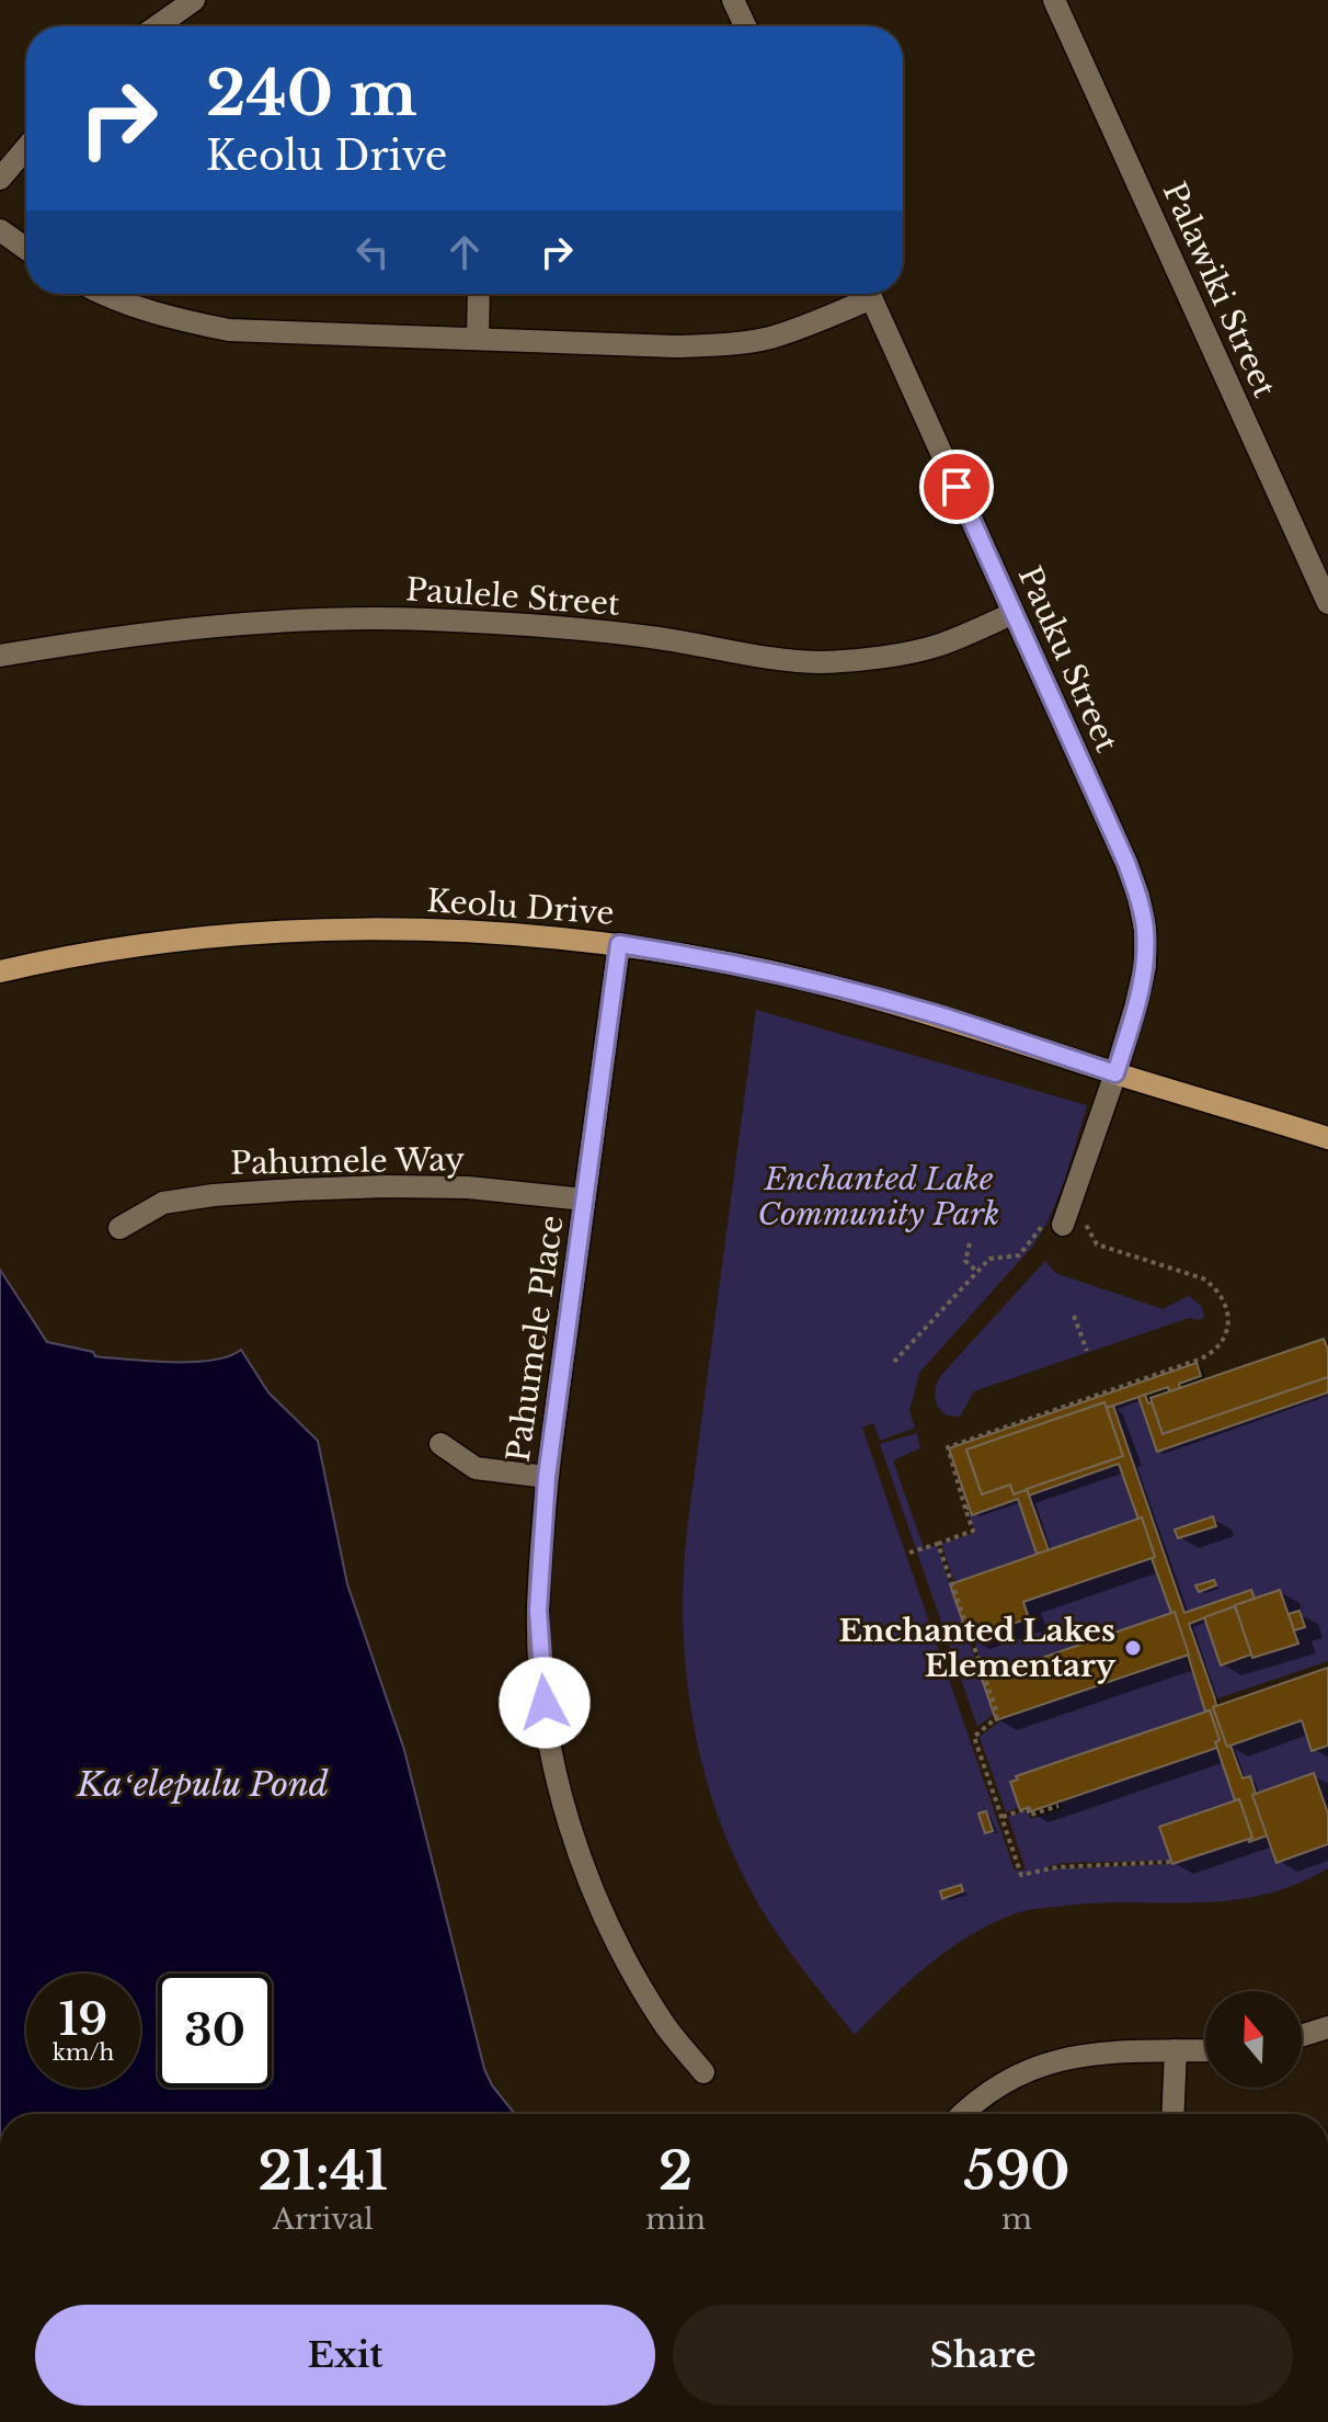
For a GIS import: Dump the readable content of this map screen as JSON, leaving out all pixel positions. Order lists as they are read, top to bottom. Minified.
{"streets":{"main road":["Keolu Drive"],"street":["Palawiki Street","Paulele Street","Pauku Street","Pahumele Way","Pahumele Place"]},"crossings":[["Paulele Street","Pauku Street"],["Pauku Street","Keolu Drive"],["Keolu Drive","Pahumele Place"],["Pahumele Way","Pahumele Place"]],"water":["Kaʻelepulu Pond"],"parks":["Enchanted Lake Community Park"],"places":["Enchanted Lakes Elementary"],"north":"top","page":{"turn":["240 m","Keolu Drive"],"speed":"19 km/h","limit":"30","eta":["21:41","Arrival","2","min","590","m"],"buttons":["Exit","Share"]}}
